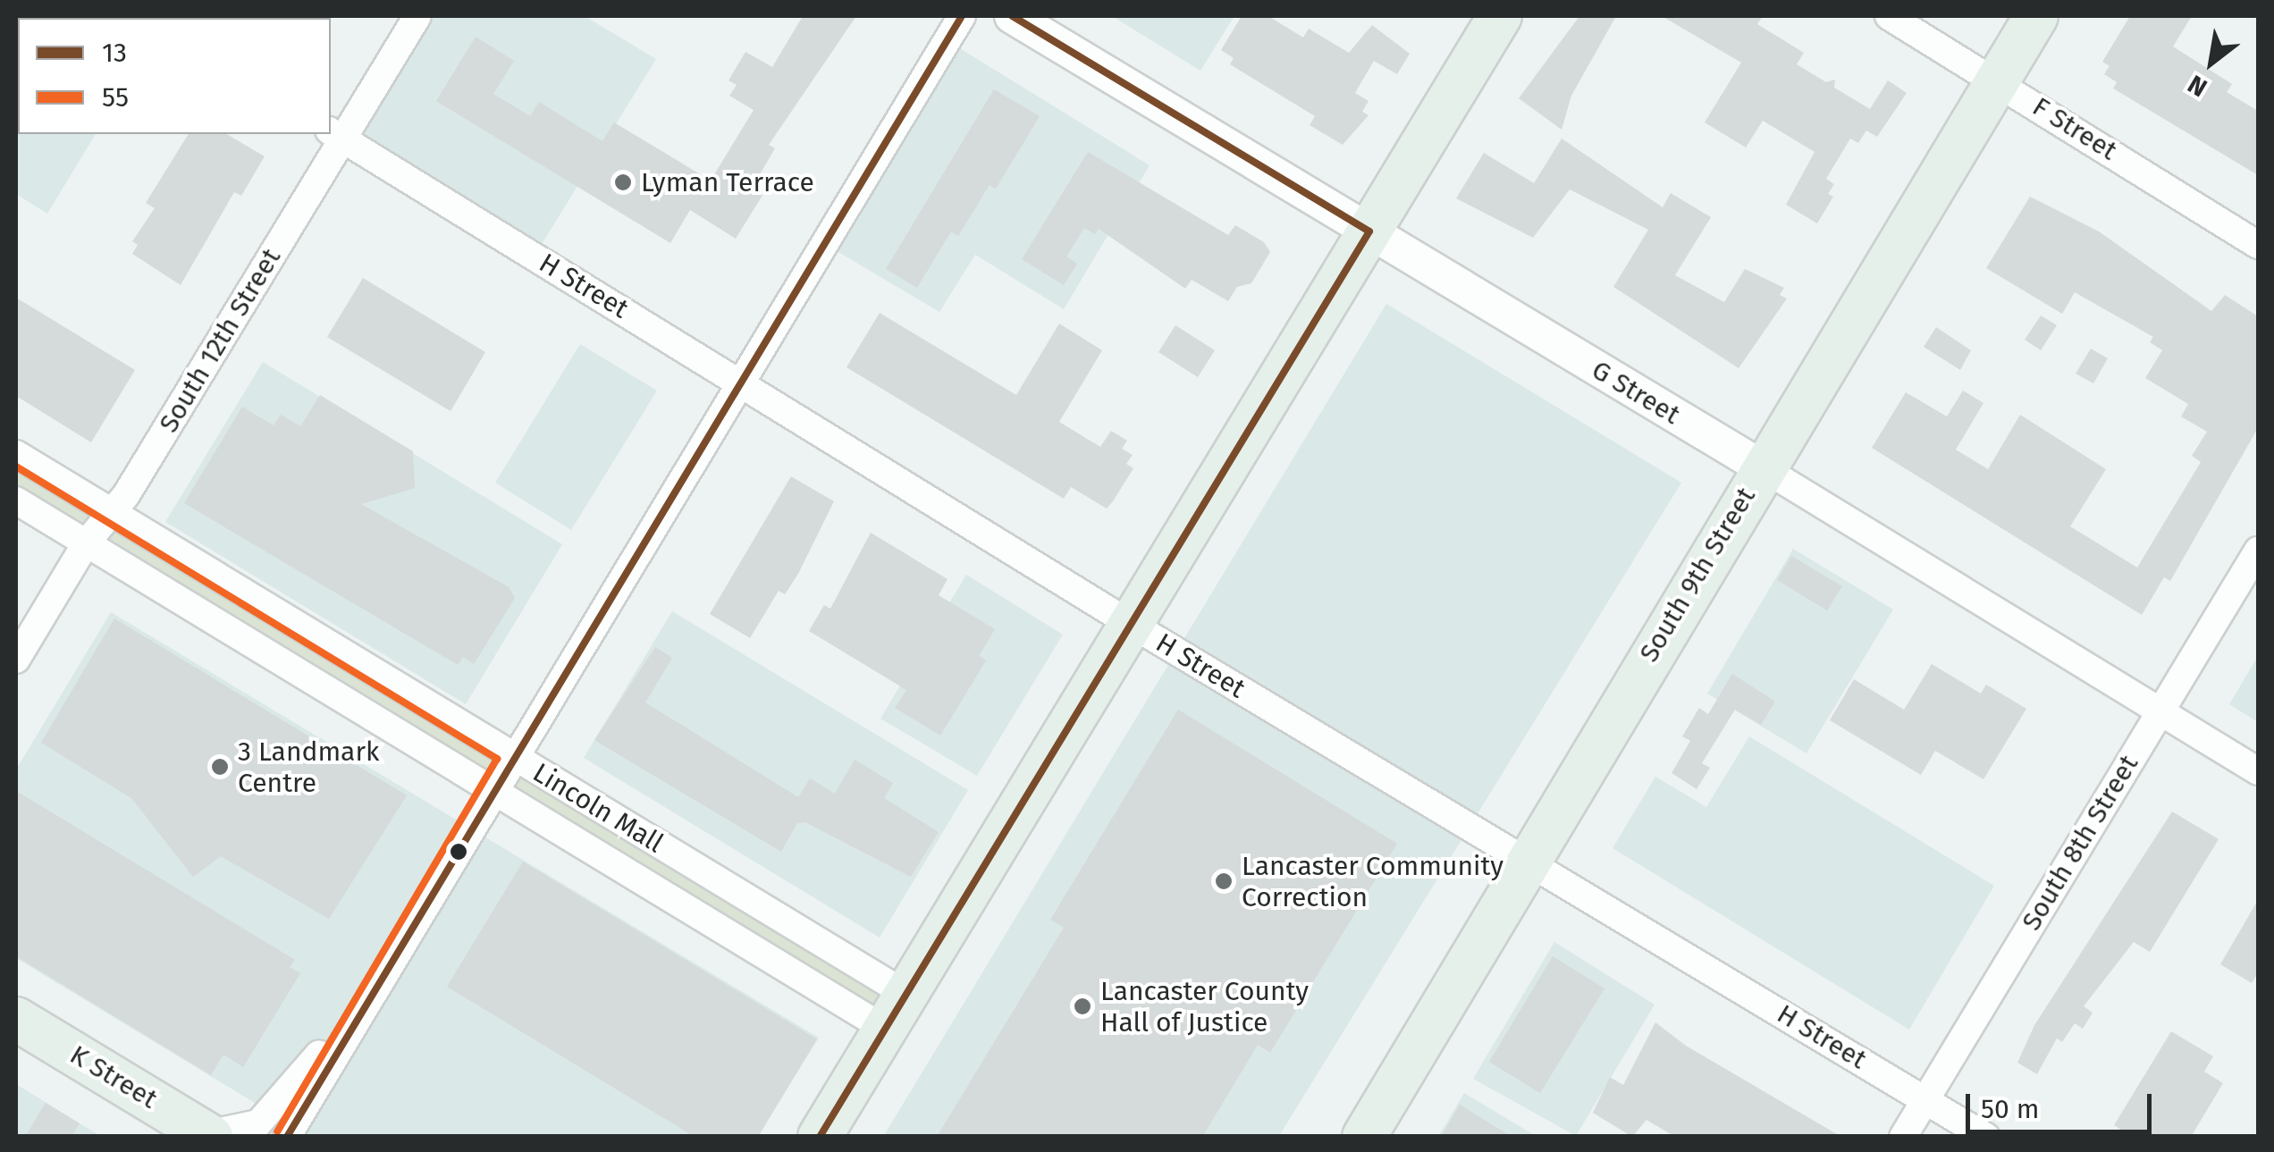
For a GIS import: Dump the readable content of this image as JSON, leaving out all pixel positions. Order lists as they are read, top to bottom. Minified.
{"streets":{"main road":["South 9th Street","K Street"],"street":["F Street","H Street","South 12th Street","G Street","Lincoln Mall","South 8th Street"]},"crossings":[["F Street","South 9th Street"],["H Street","South 12th Street"],["H Street","South 9th Street"],["H Street","South 8th Street"],["South 12th Street","Lincoln Mall"],["G Street","South 9th Street"],["G Street","South 8th Street"]],"places":["Lyman Terrace","3 Landmark Centre","Lancaster Community Correction","Lancaster County Hall of Justice"],"lines":["transit line 13","transit line 55"],"legend":["13","55"],"scale_bar":"50 m","north":"bottom left"}
